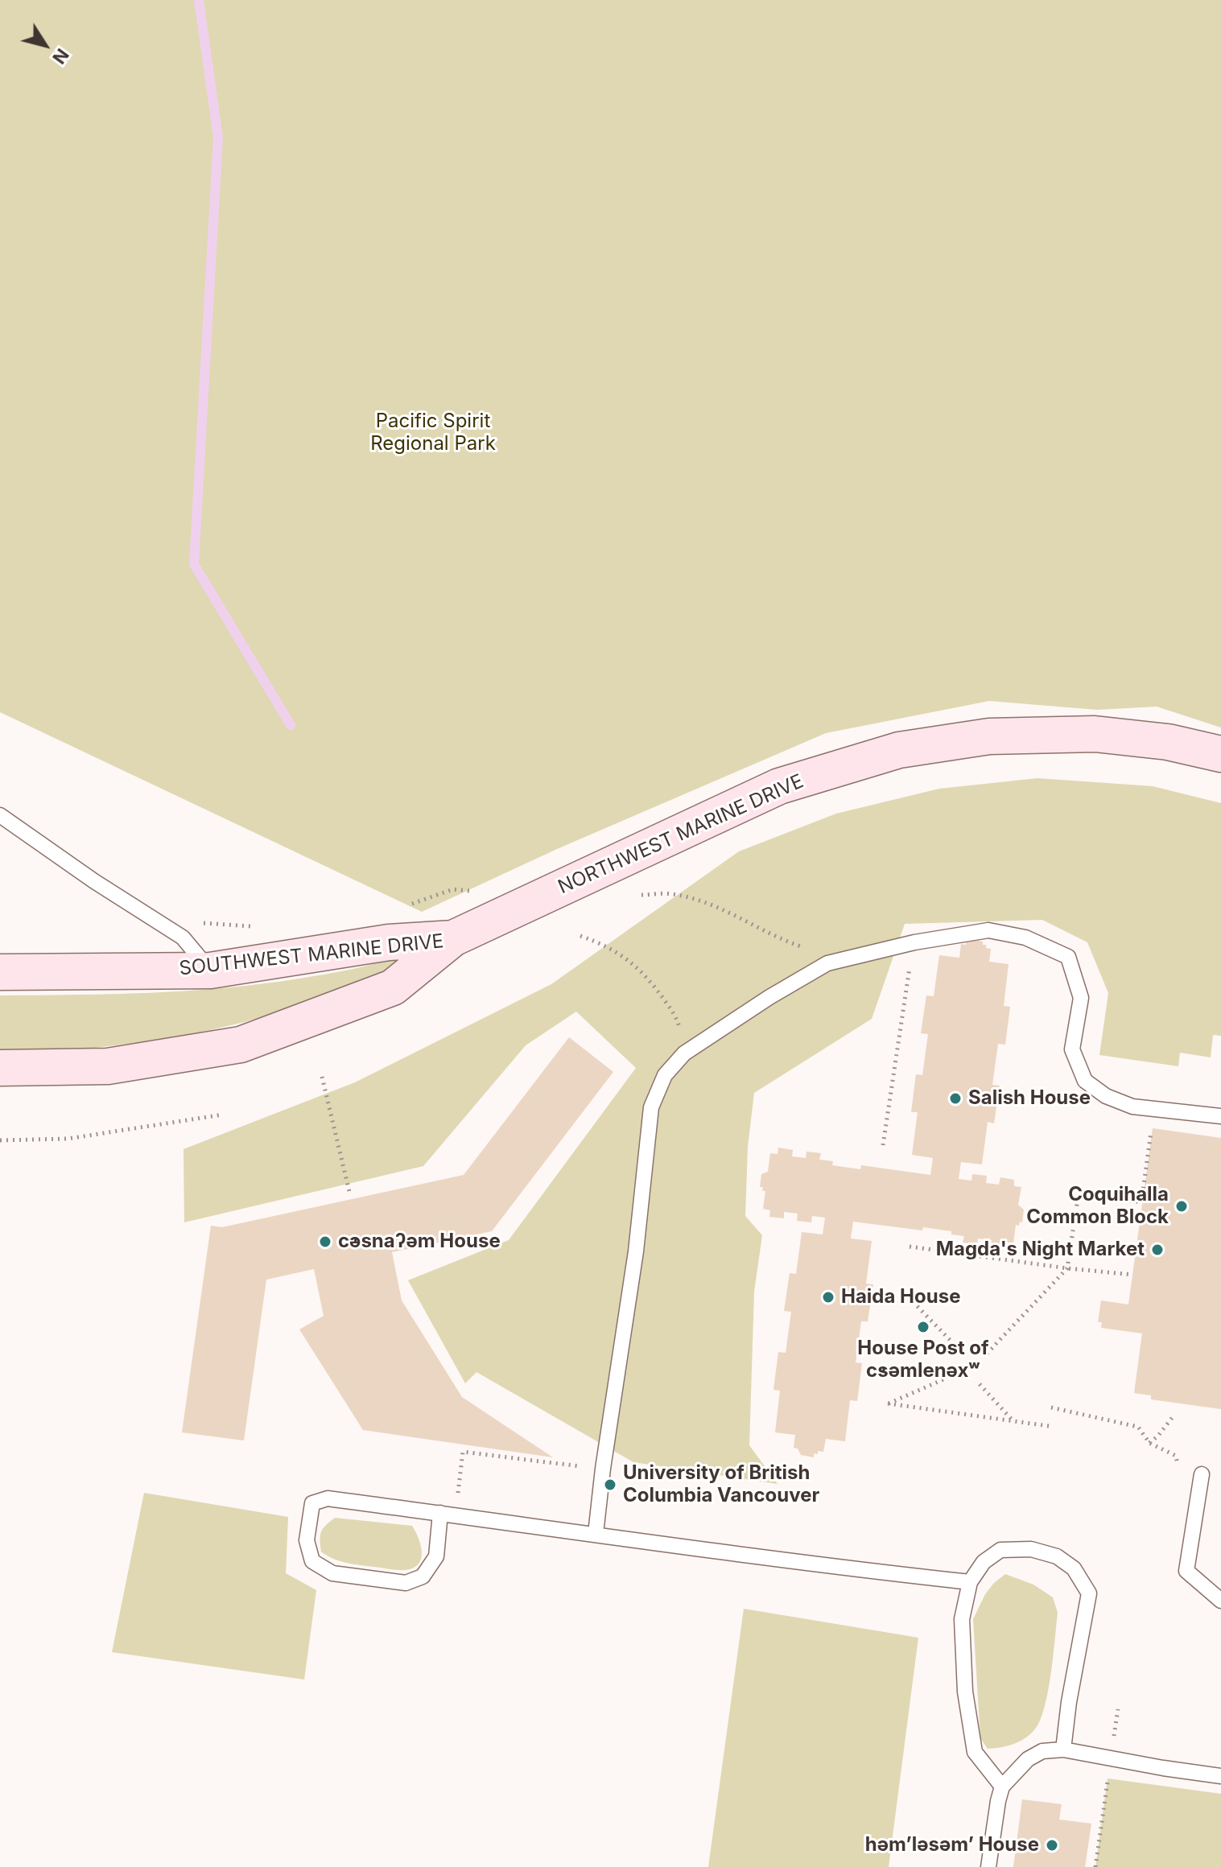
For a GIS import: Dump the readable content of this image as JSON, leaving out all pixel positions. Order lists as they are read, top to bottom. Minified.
{"streets":{"street":["NORTHWEST MARINE DRIVE","SOUTHWEST MARINE DRIVE"]},"crossings":[["NORTHWEST MARINE DRIVE","SOUTHWEST MARINE DRIVE"]],"parks":["Pacific Spirit Regional Park"],"places":["Salish House","Coquihalla Common Block","c̓əsnaʔəm House","Magda's Night Market","Haida House","House Post of c̓səmlenəxʷ","University of British Columbia Vancouver","həm’ləsəm’ House"],"north":"bottom right"}
